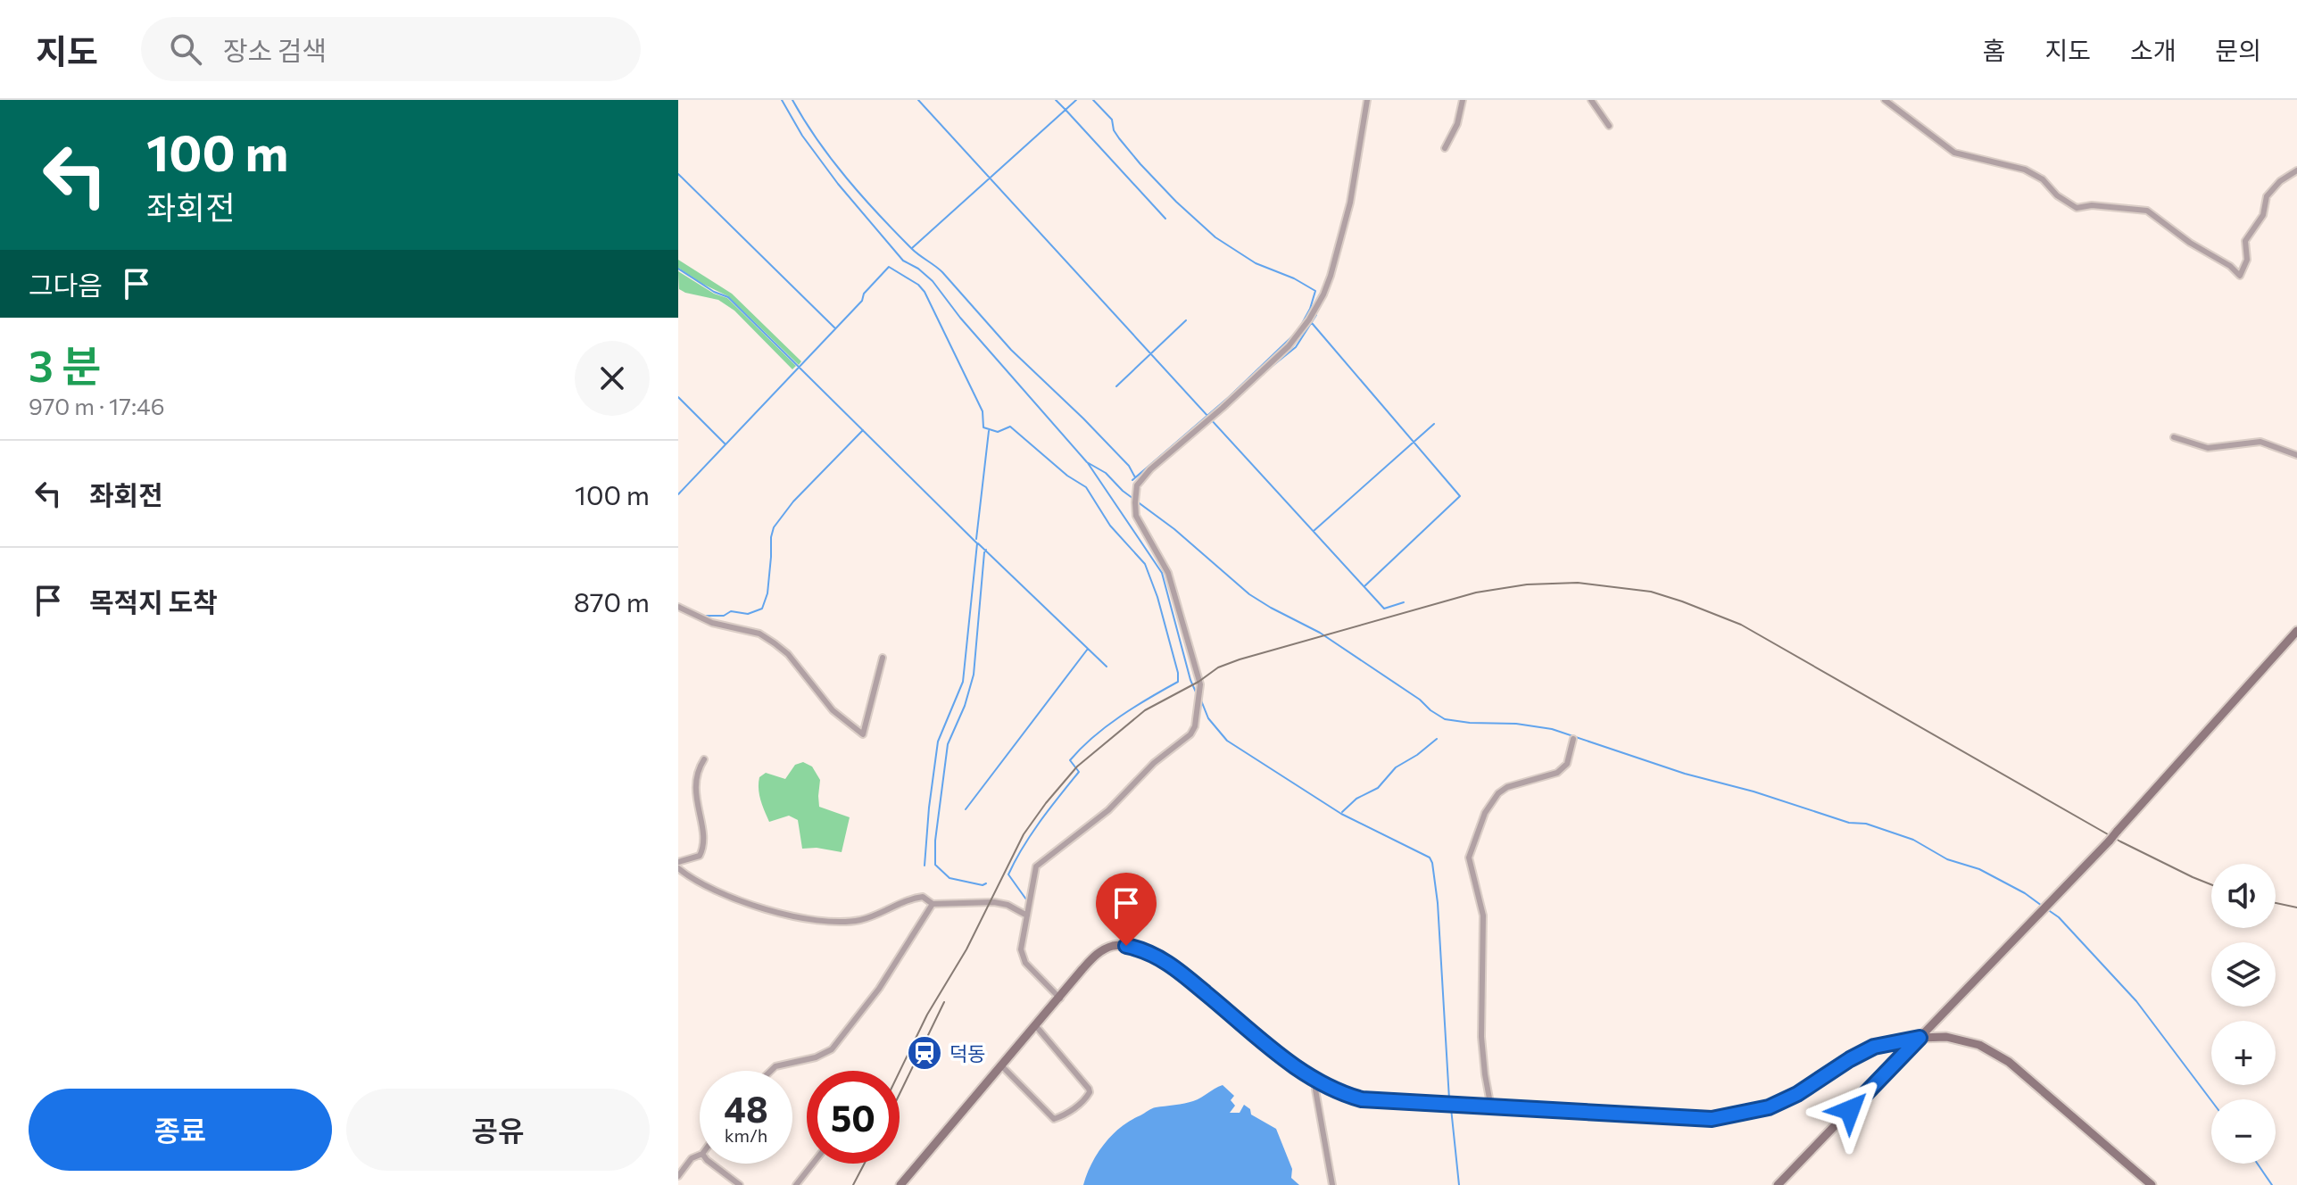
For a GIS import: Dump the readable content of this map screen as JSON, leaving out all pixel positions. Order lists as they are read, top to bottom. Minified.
{"places":{"station":["덕동"]},"page":{"header":"지도","search":"장소 검색","nav":["홈","지도","소개","문의"],"turn":["100 m","좌회전"],"then":"그다음","heading":["3 분","970 m · 17:46"],"list":[{"name":"좌회전","value":"100 m"},{"name":"목적지 도착","value":"870 m"}],"map_buttons":["+","−"],"speed":"48 km/h","limit":"50","buttons":["종료","공유"]}}
